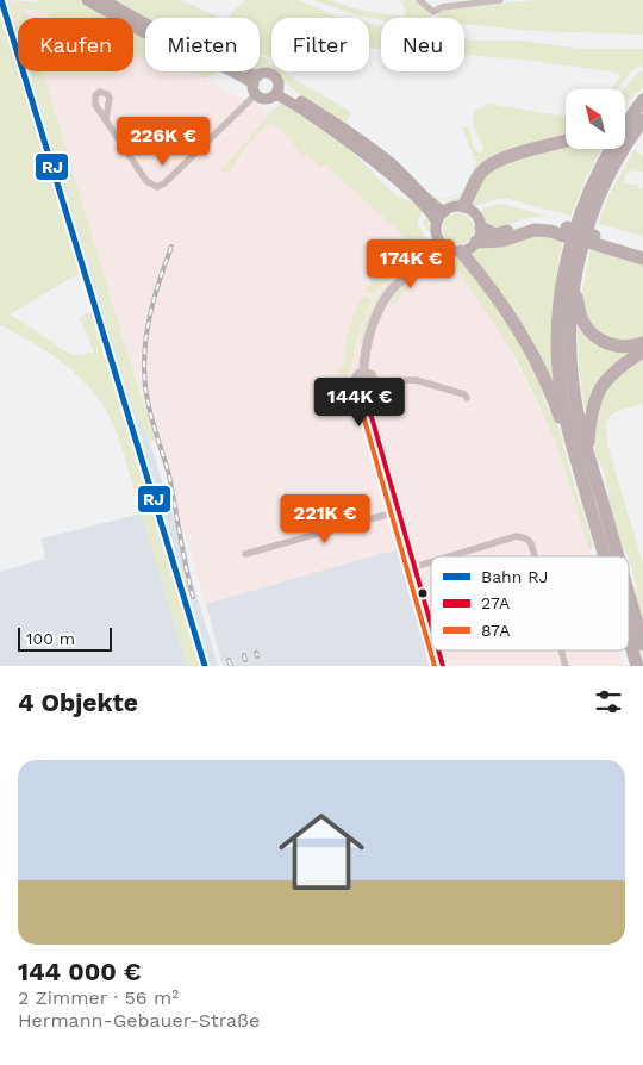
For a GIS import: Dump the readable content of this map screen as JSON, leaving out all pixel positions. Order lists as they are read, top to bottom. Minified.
{"lines":["rail line RJ","transit line 27A","transit line 87A"],"legend":["Bahn RJ","27A","87A"],"scale_bar":"100 m","north":"top left","page":{"chip":["Kaufen","Mieten","Filter","Neu"],"price":["226K €","174K €","144K €","221K €"],"scale":"100 m","heading":"4 Objekte","list":[{"name":"144 000 €","note":"2 Zimmer · 56 m² · Hermann-Gebauer-Straße"}]}}
